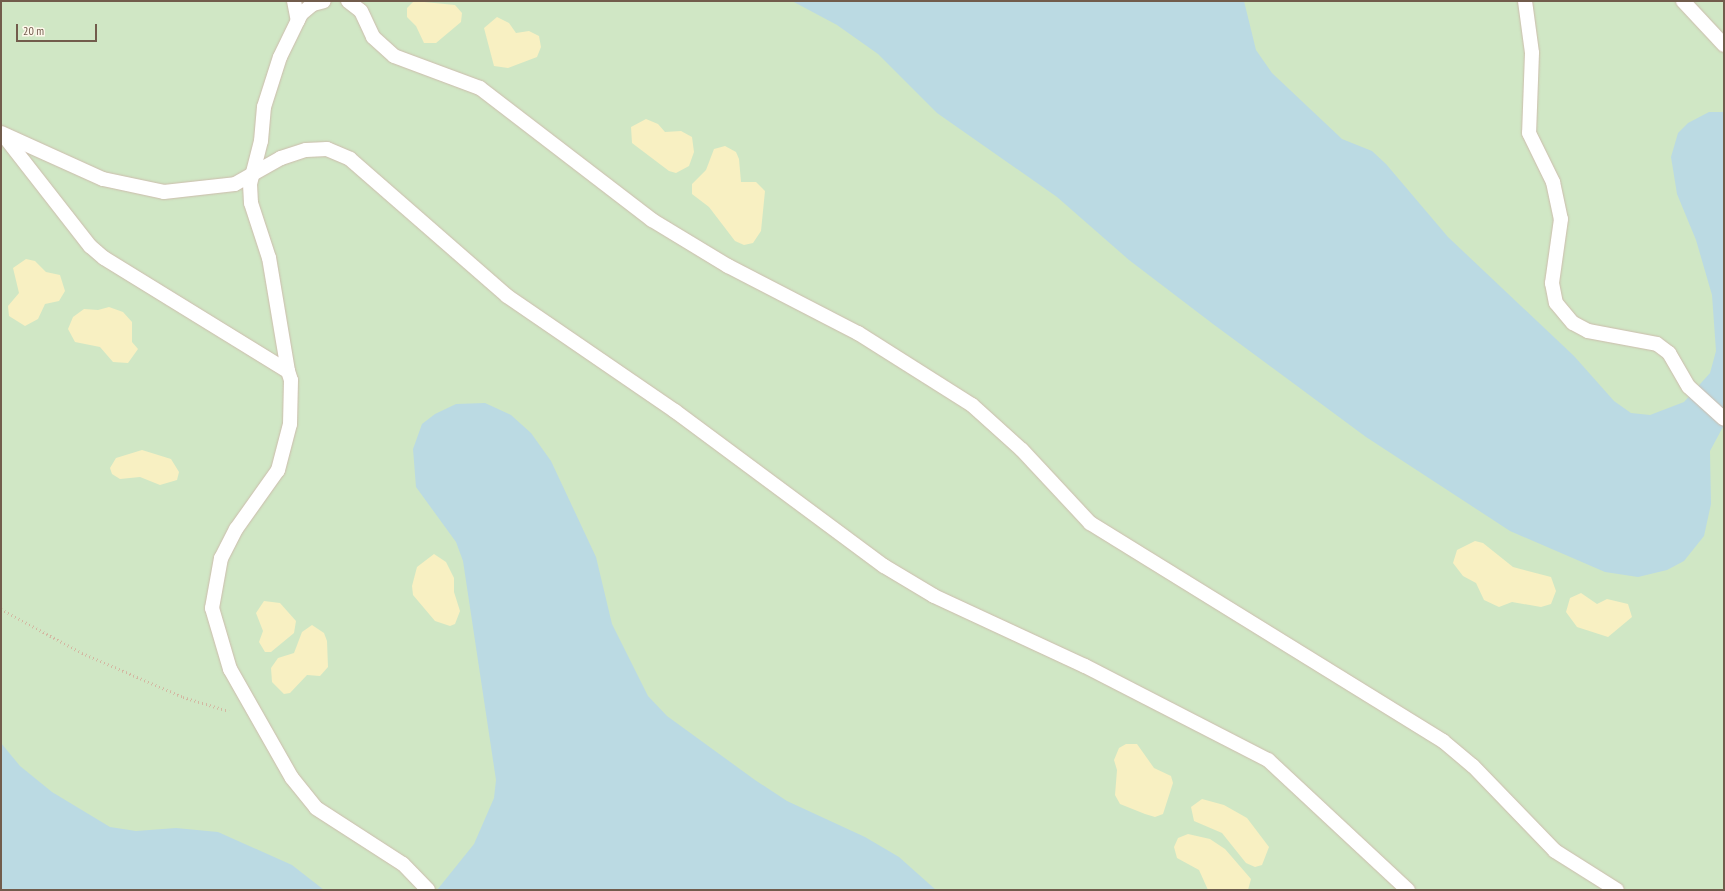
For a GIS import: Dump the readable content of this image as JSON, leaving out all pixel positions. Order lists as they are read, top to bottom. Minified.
{"scale_bar":"20 m"}
